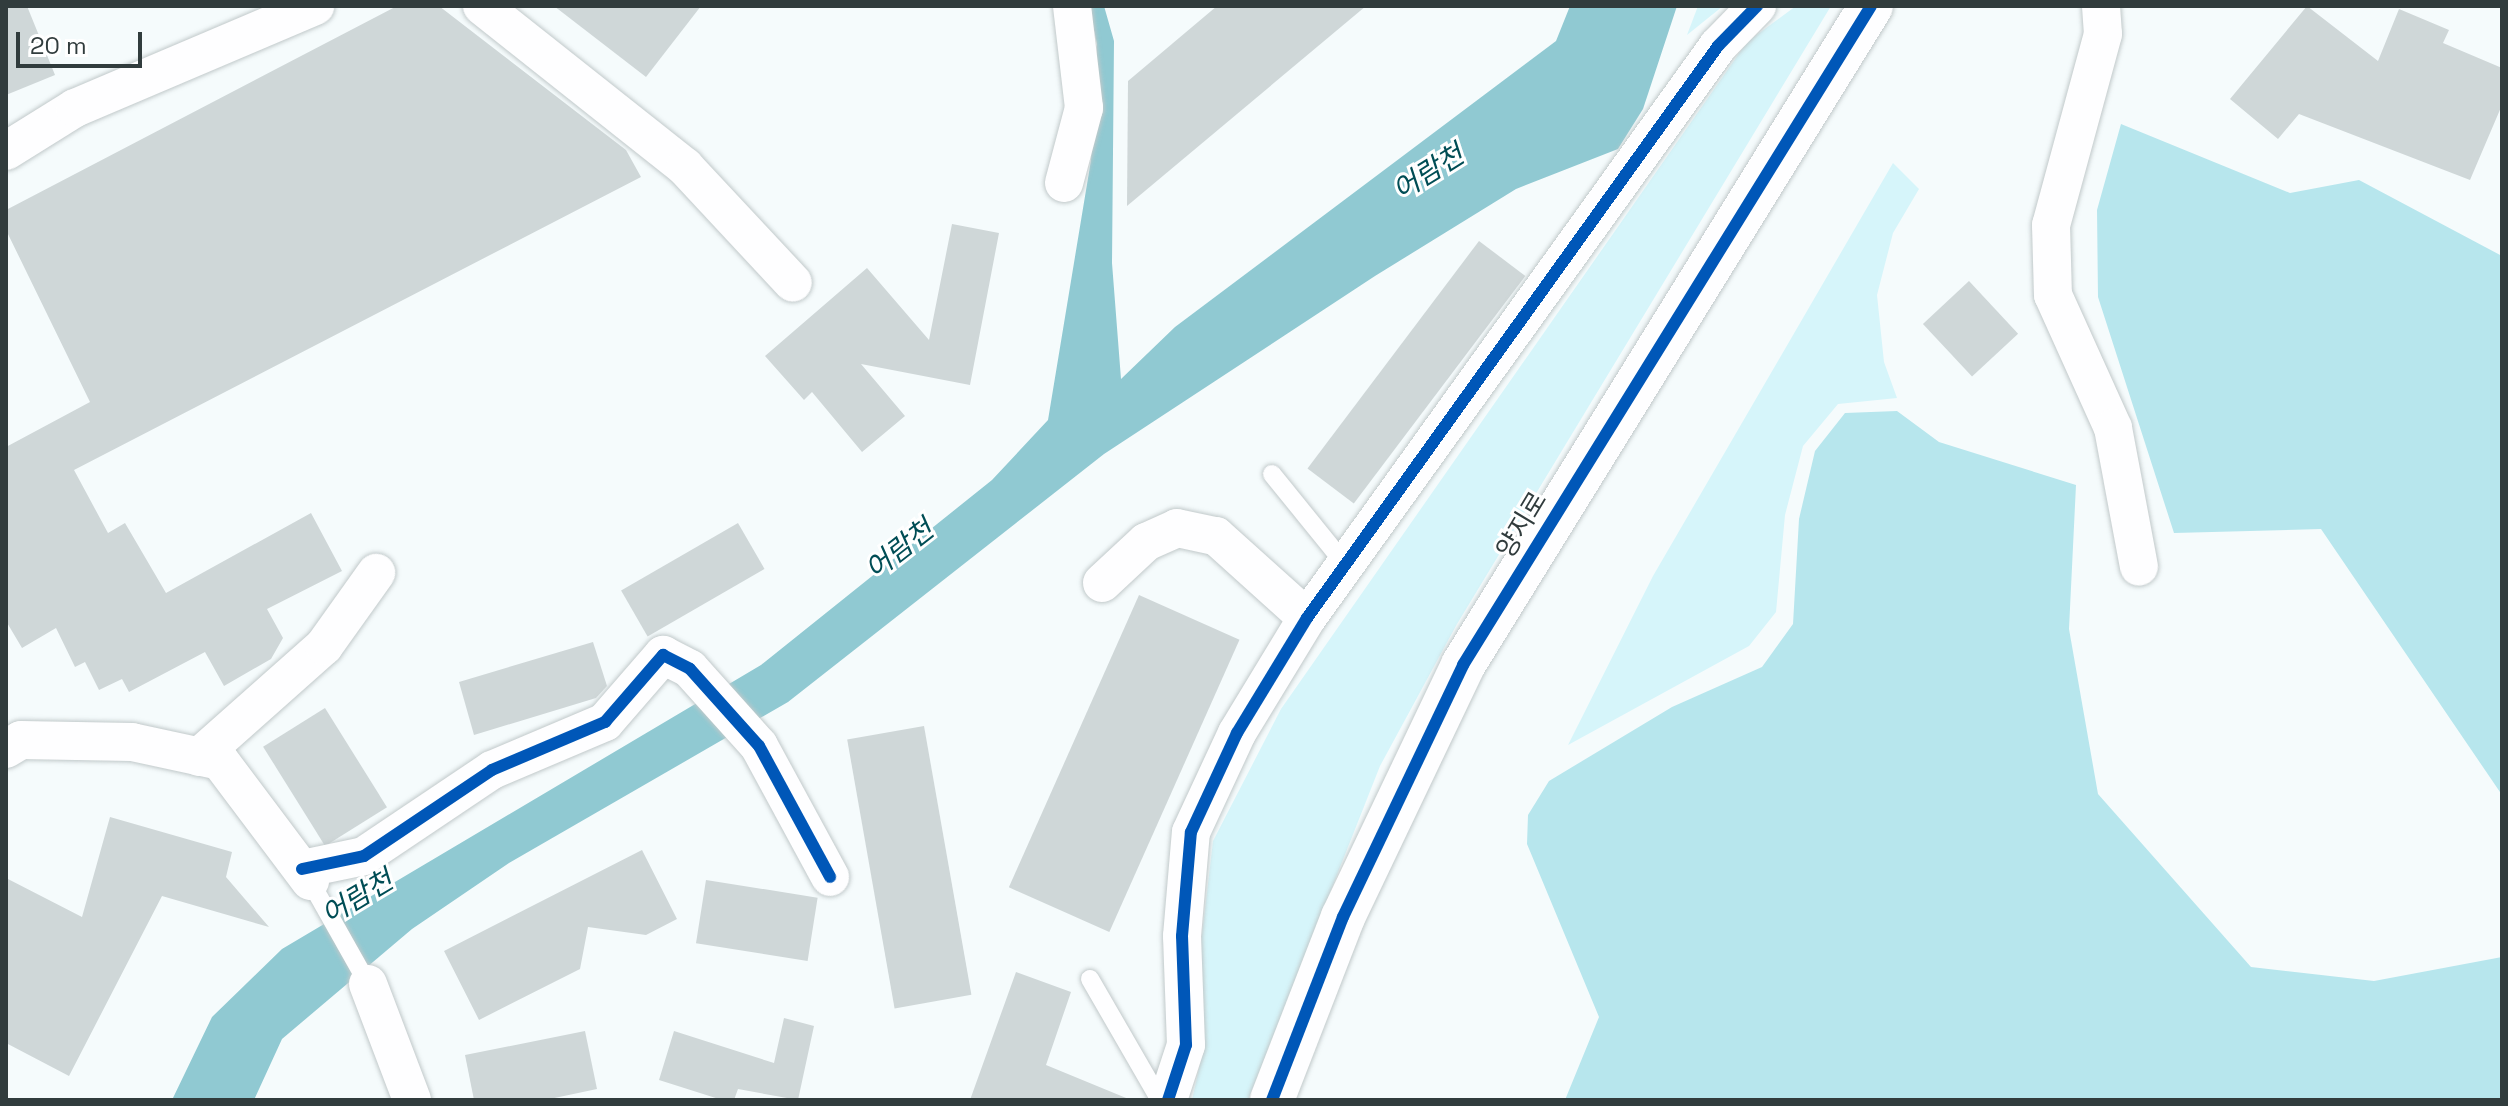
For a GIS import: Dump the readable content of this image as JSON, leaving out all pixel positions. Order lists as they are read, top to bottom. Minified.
{"streets":{"street":["양지로"]},"water":["어람천"],"scale_bar":"20 m"}
